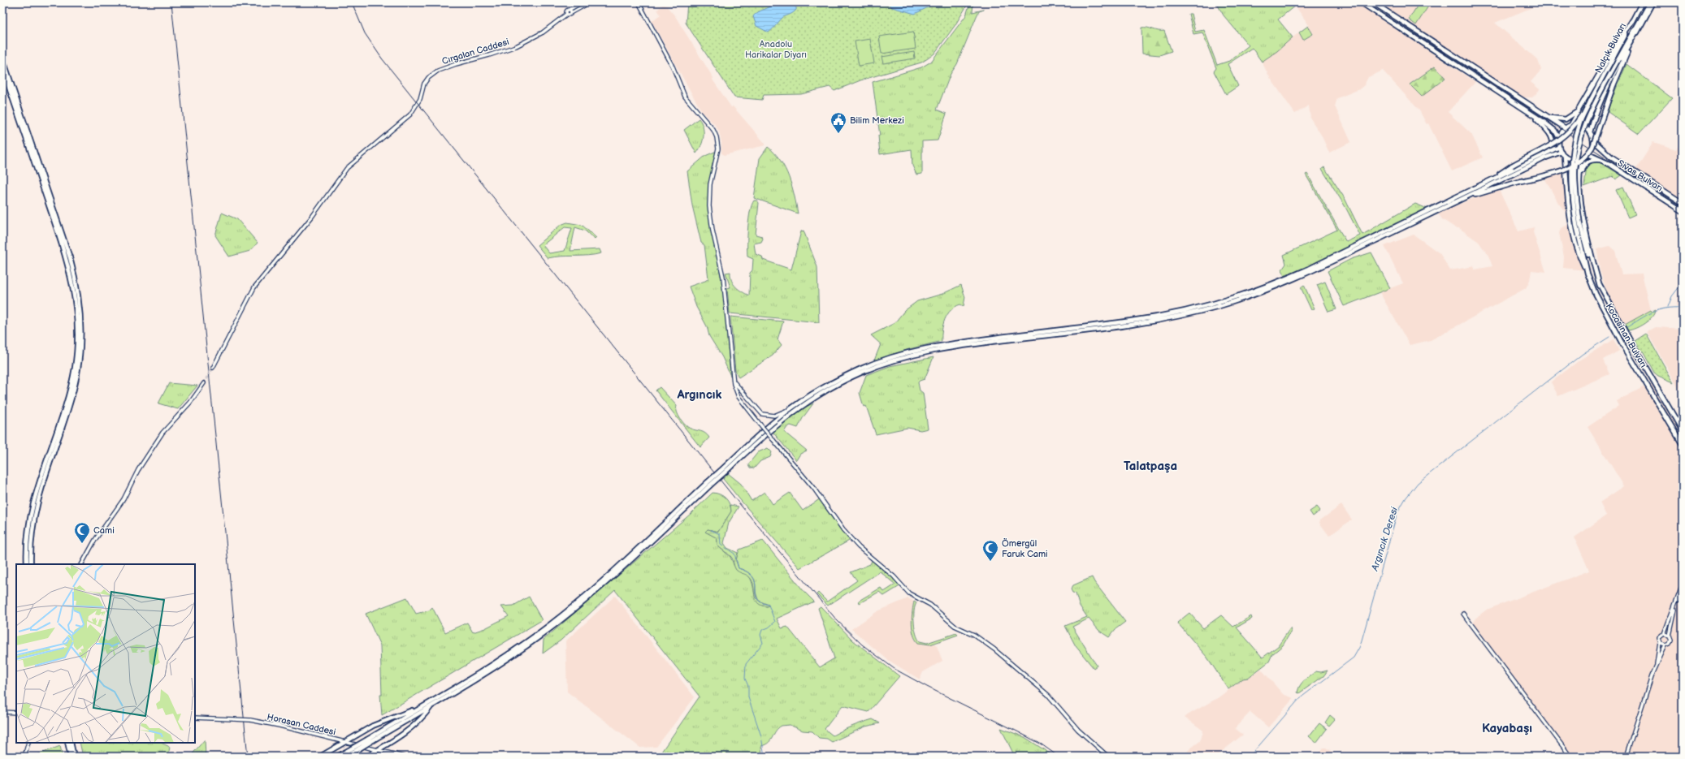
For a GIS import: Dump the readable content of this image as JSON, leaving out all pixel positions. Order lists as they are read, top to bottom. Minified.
{"streets":{"highway":["Nalçık Bulvarı","Sivas Bulvarı","Kocasinan Bulvarı"],"street":["Cırgalan Caddesi","Horasan Caddesi"]},"crossings":[["Nalçık Bulvarı","Kocasinan Bulvarı"]],"districts":["Argıncık","Talatpaşa","Kayabaşı"],"water":["Argıncık Deresi"],"parks":["Anadolu Harikalar Diyarı"],"places":{"public building":["Bilim Merkezi"],"mosque":["Cami","Ömergül Faruk Cami"]}}
